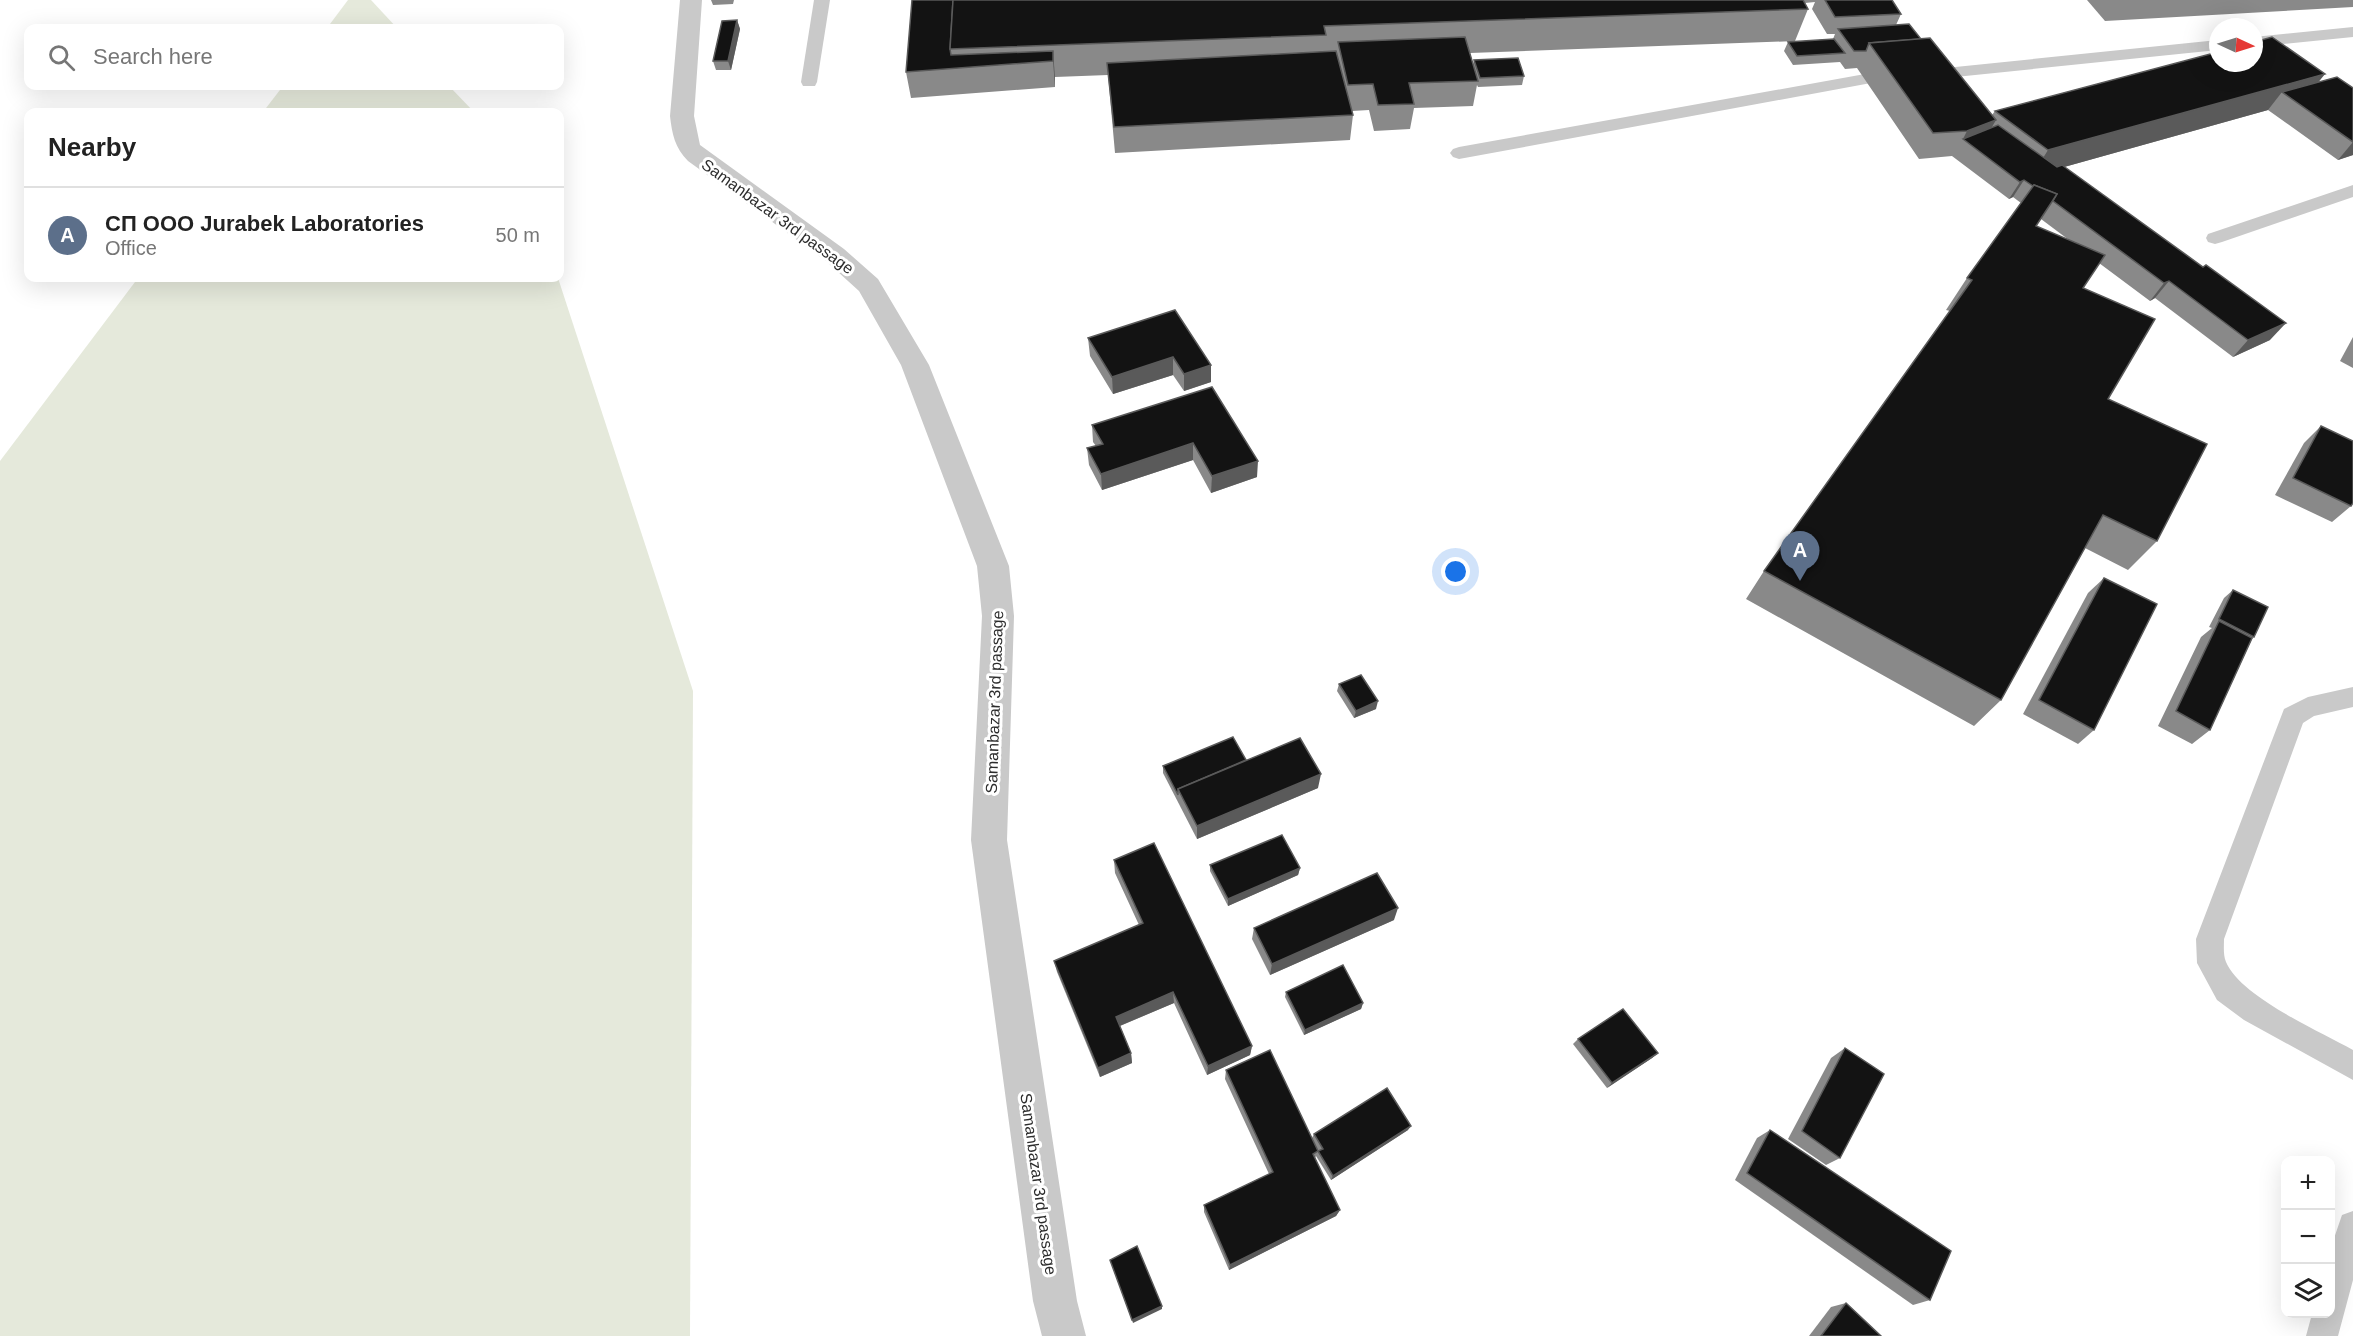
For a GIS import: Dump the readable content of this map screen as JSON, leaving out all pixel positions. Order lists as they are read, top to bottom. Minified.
{"streets":{"street":["Samanbazar 3rd passage"]},"north":"right","page":{"search":"Search here","heading":"Nearby","list":[{"mark":"A","name":"СП ООО Jurabek Laboratories","note":"Office","value":"50 m"}],"pins":"A","map_buttons":["+","−"]}}
